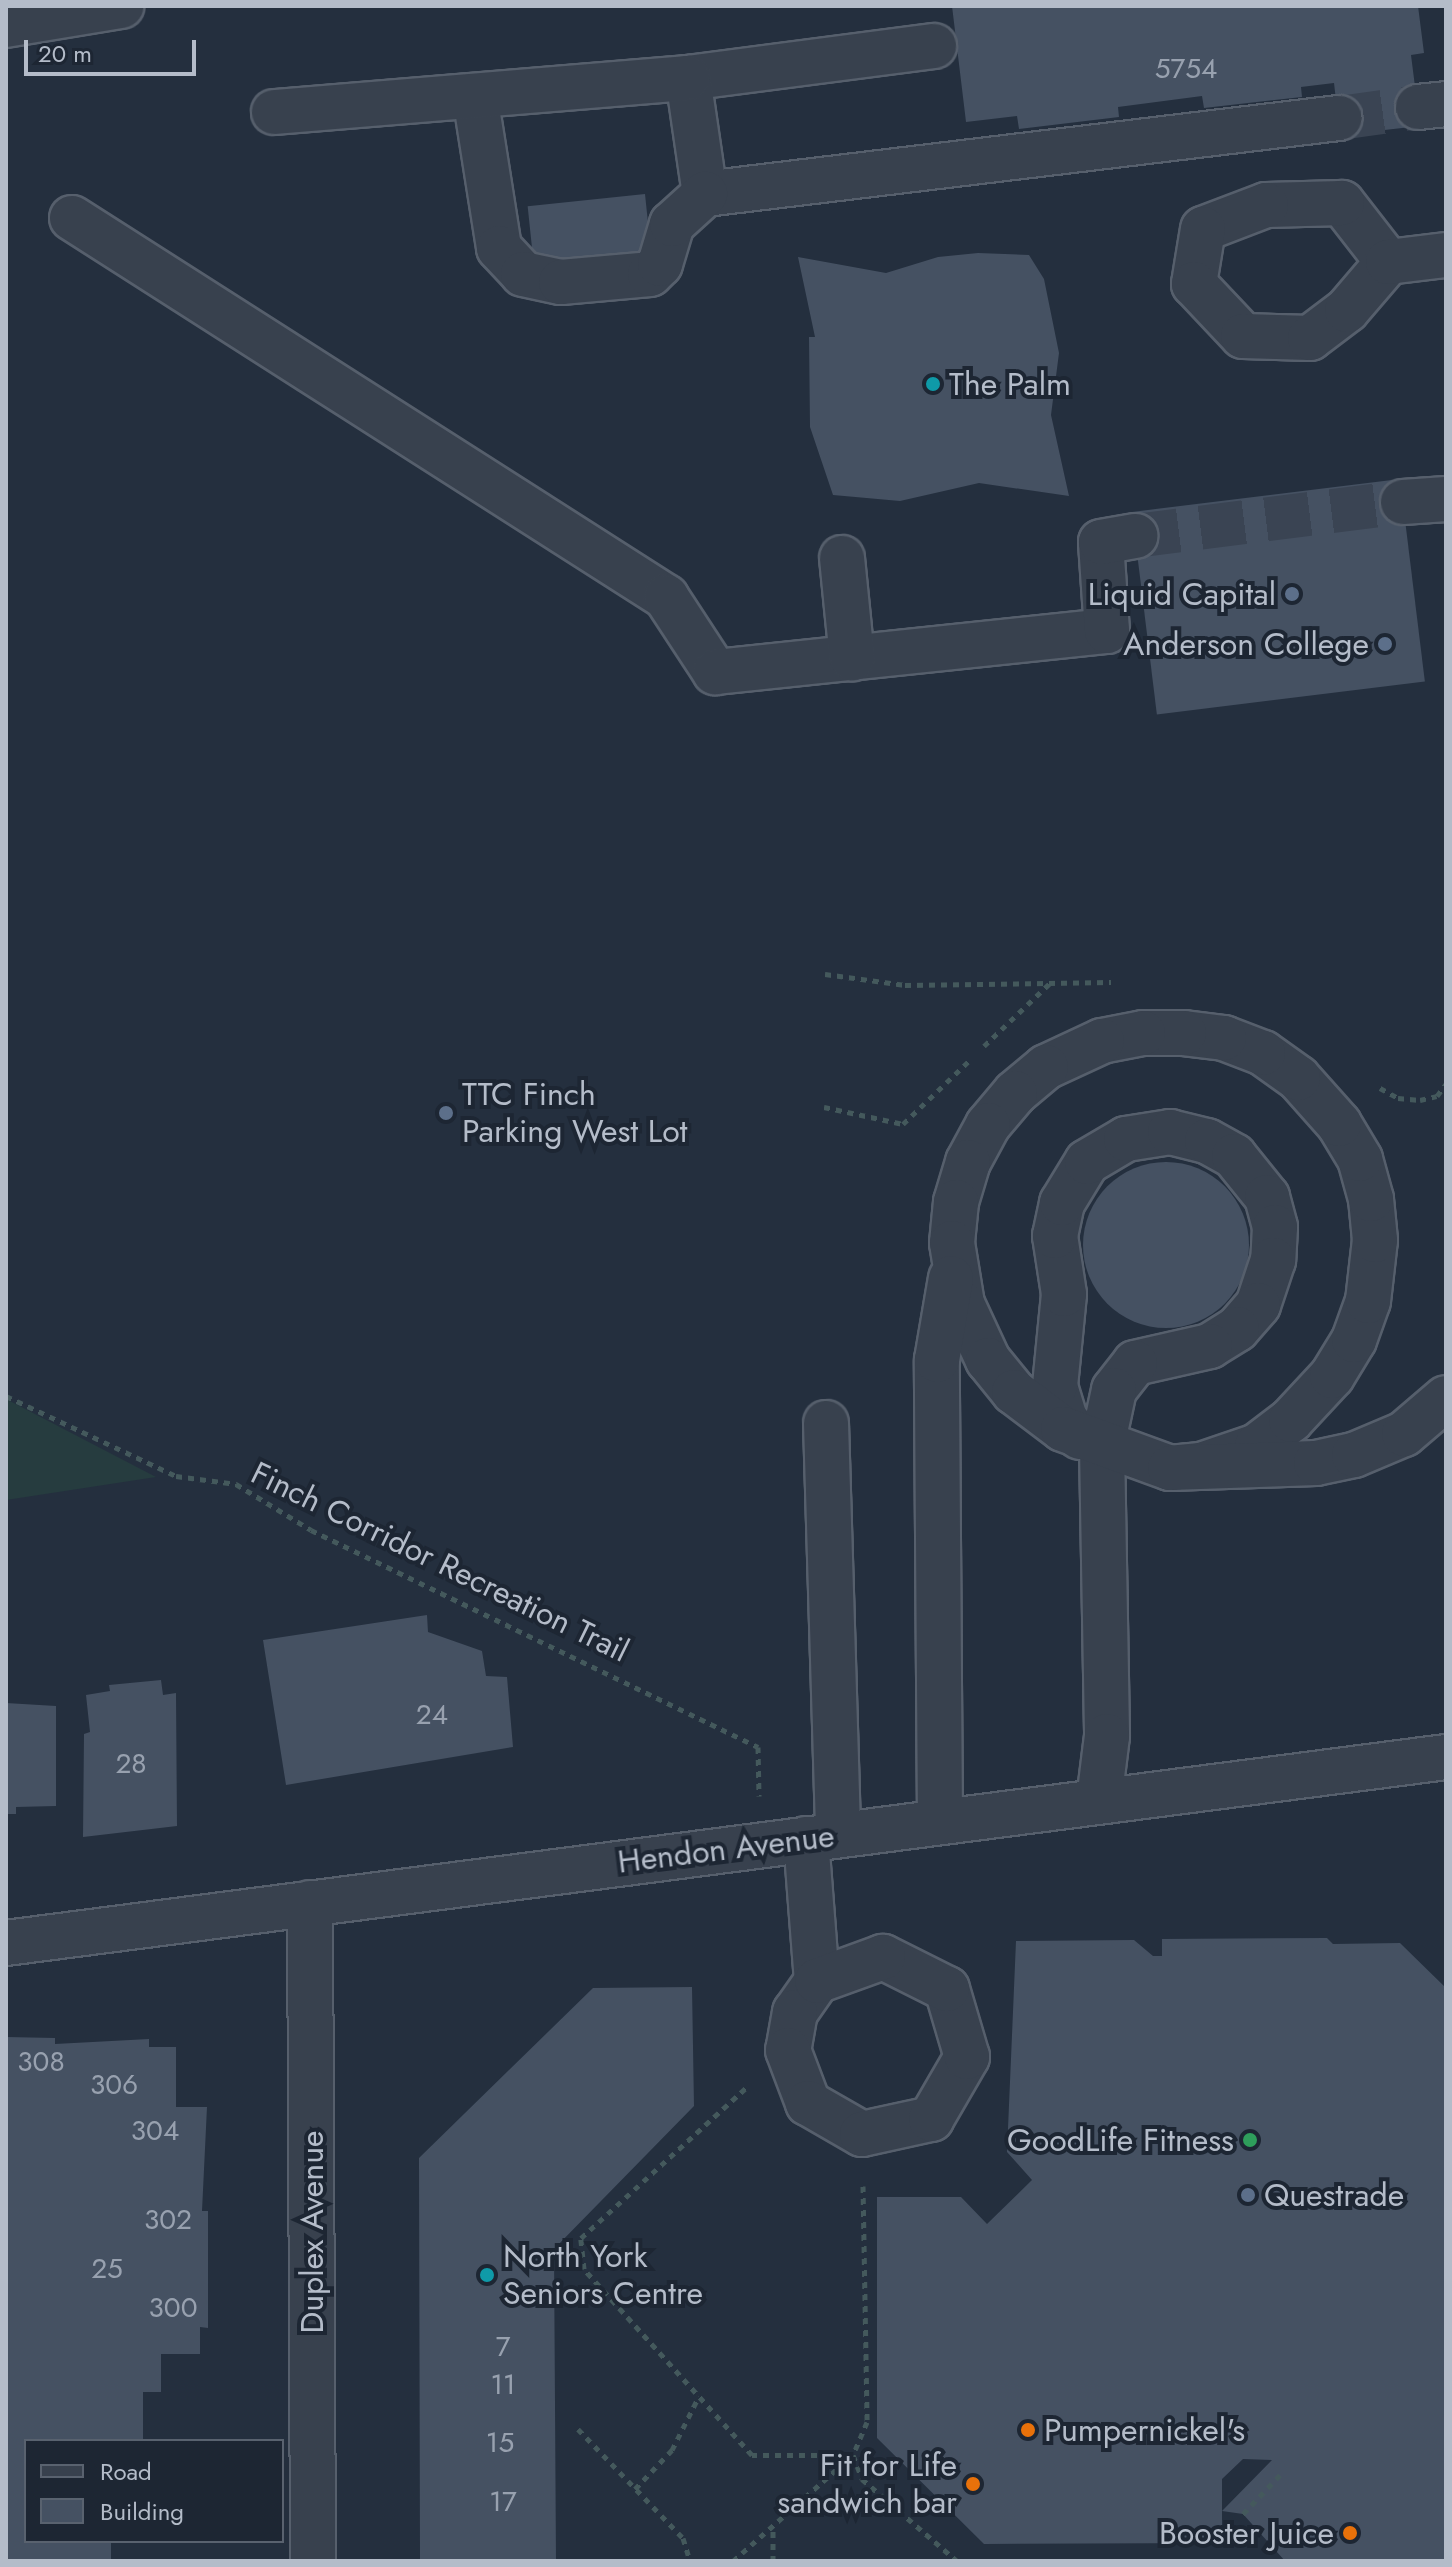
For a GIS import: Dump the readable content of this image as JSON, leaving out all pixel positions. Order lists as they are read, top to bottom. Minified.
{"streets":{"street":["Hendon Avenue","Duplex Avenue"],"path":["Finch Corridor Recreation Trail"]},"crossings":[["Finch Corridor Recreation Trail","Hendon Avenue"],["Hendon Avenue","Duplex Avenue"]],"places":["The Palm","Liquid Capital","Anderson College","TTC Finch Parking West Lot","GoodLife Fitness","Questrade","North York Seniors Centre","Pumpernickel's","Fit for Life sandwich bar","Booster Juice"],"house_numbers":["5754","24","28","308","306","304","302","25","300","7","11","15","17"],"legend":["Road","Building"],"scale_bar":"20 m"}
